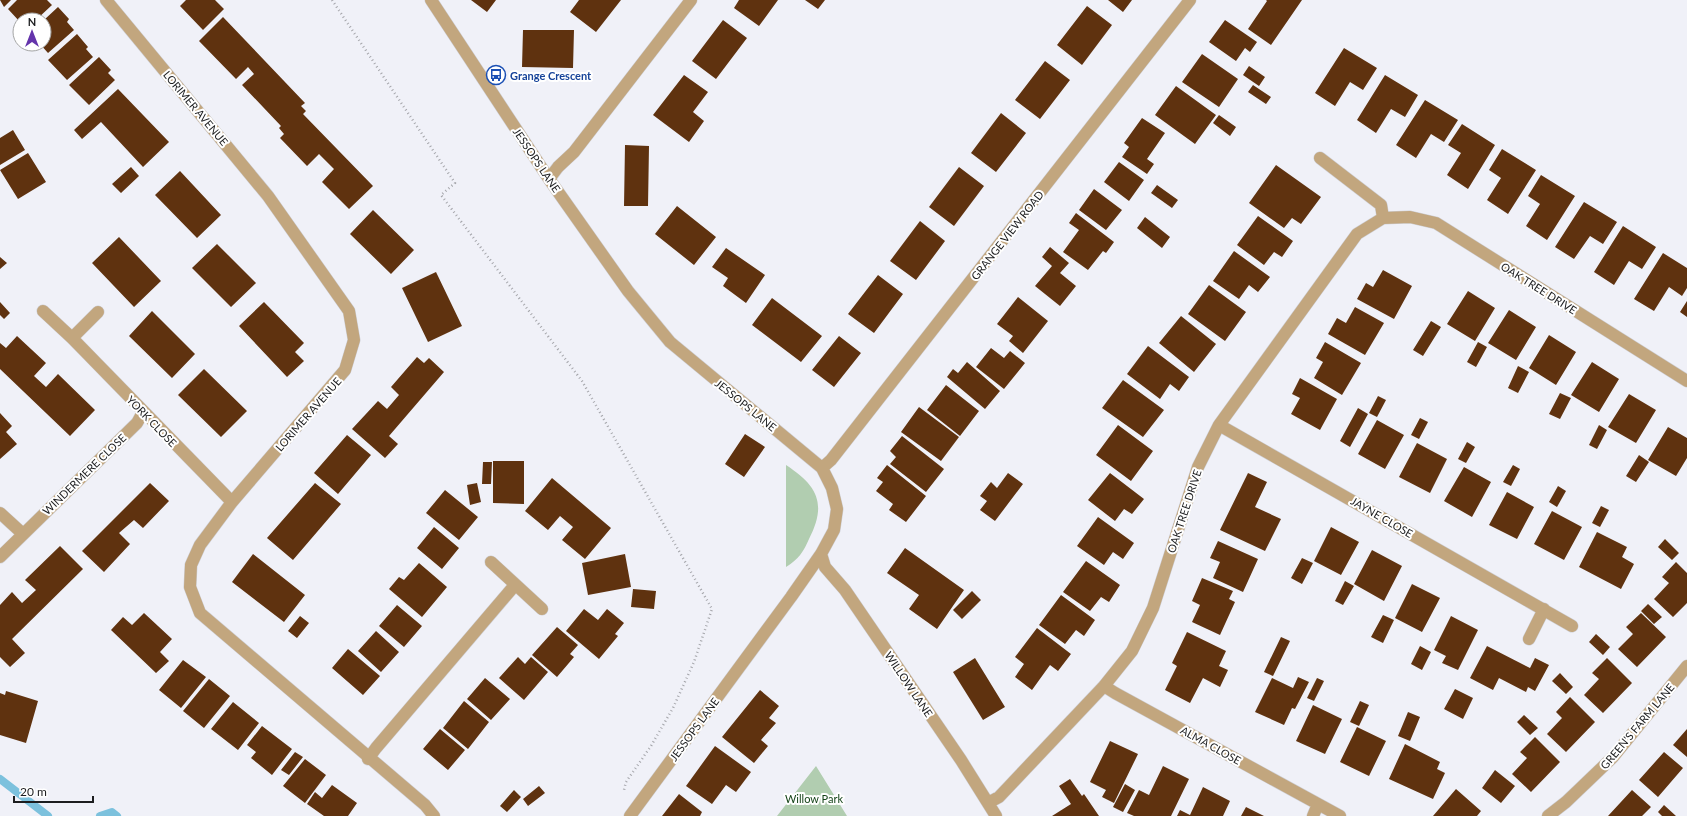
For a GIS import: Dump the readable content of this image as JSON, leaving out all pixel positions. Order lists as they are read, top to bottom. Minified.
{"streets":{"street":["LORIMER AVENUE","JESSOPS LANE","GRANGE VIEW ROAD","OAK TREE DRIVE","YORK CLOSE","WINDERMERE CLOSE","JAYNE CLOSE","WILLOW LANE","GREEN'S FARM LANE","ALMA CLOSE"]},"crossings":[["LORIMER AVENUE","YORK CLOSE"],["JESSOPS LANE","GRANGE VIEW ROAD"],["JESSOPS LANE","WILLOW LANE"],["OAK TREE DRIVE","JAYNE CLOSE"],["OAK TREE DRIVE","WILLOW LANE"],["OAK TREE DRIVE","ALMA CLOSE"],["YORK CLOSE","WINDERMERE CLOSE"]],"parks":["Willow Park"],"places":{"bus stop":["Grange Crescent"]},"scale_bar":"20 m","north":"top"}
